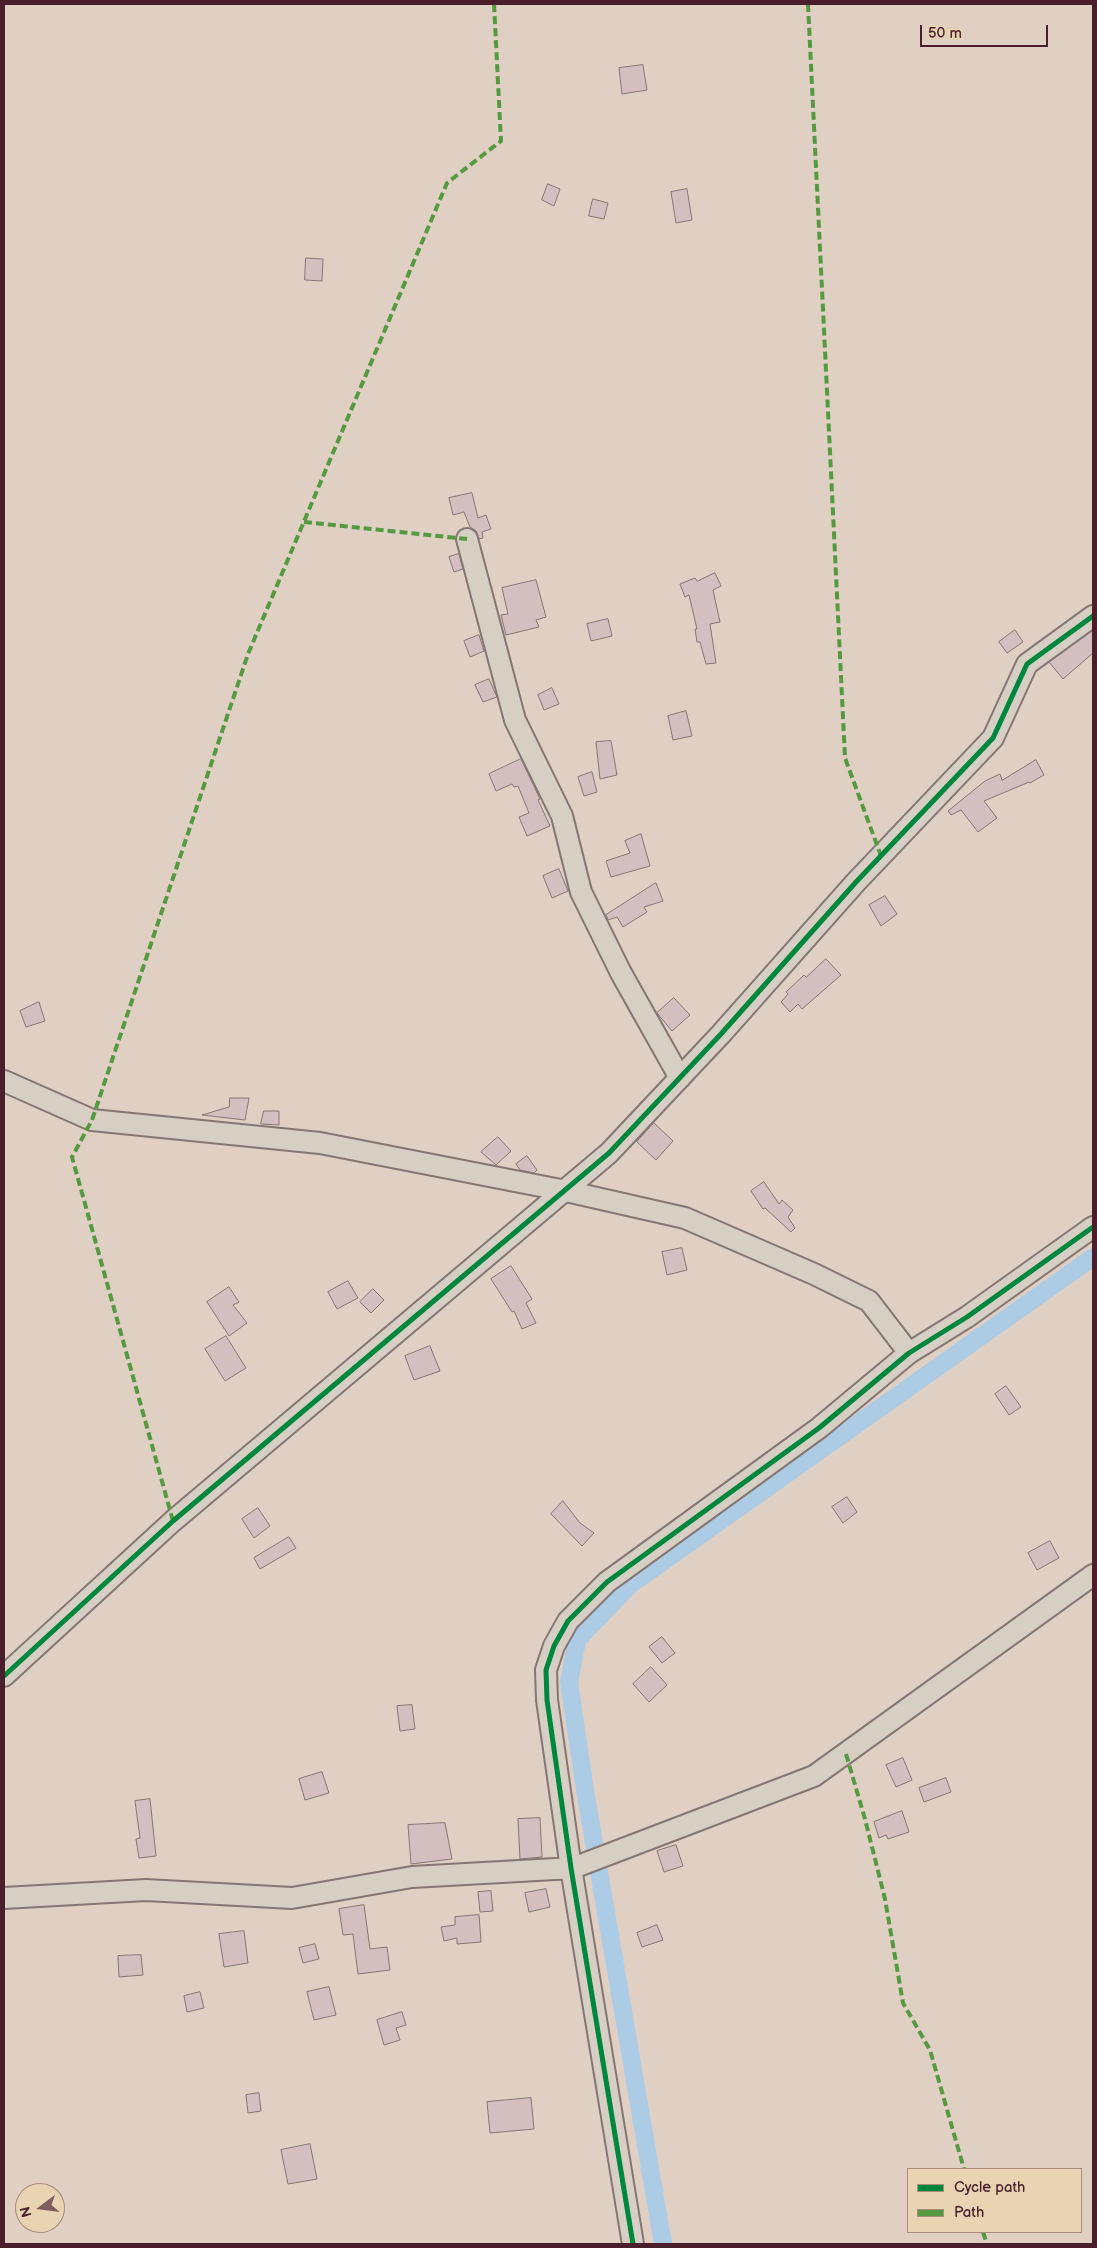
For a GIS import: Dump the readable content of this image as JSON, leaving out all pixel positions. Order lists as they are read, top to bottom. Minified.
{"legend":["Cycle path","Path"],"scale_bar":"50 m","north":"left"}
